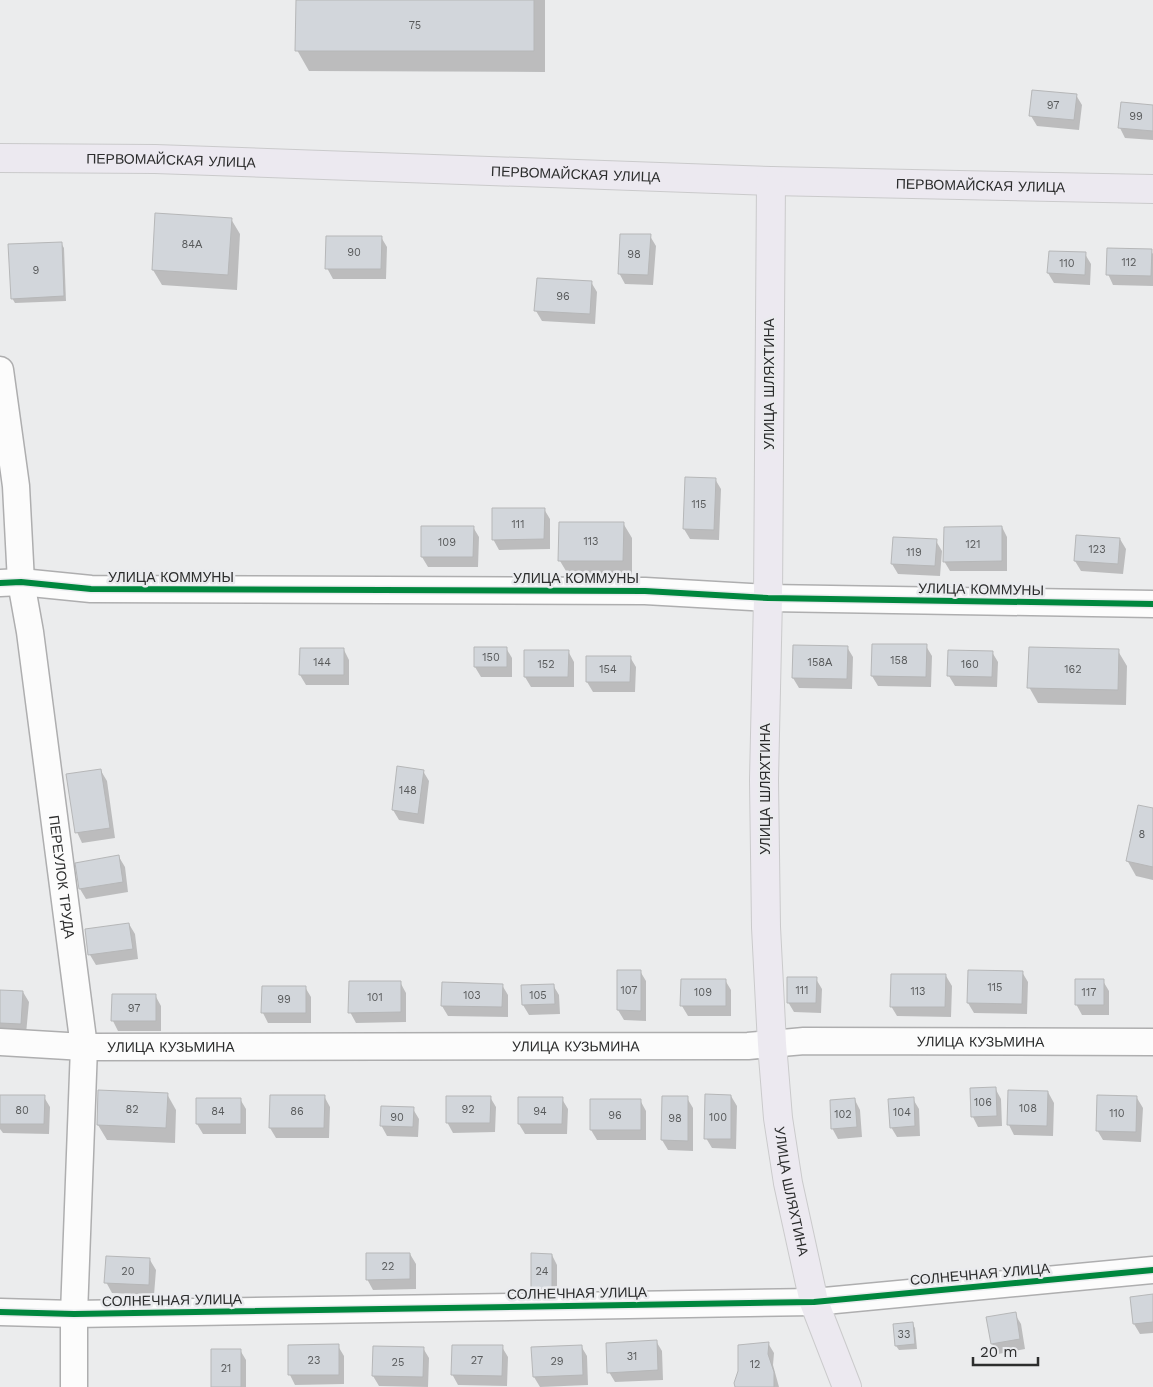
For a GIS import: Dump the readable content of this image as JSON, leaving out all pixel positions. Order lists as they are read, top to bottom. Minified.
{"streets":{"main road":["ПЕРВОМАЙСКАЯ УЛИЦА","УЛИЦА ШЛЯХТИНА"],"street":["УЛИЦА КОММУНЫ","ПЕРЕУЛОК ТРУДА","УЛИЦА КУЗЬМИНА","СОЛНЕЧНАЯ УЛИЦА"]},"crossings":[["ПЕРВОМАЙСКАЯ УЛИЦА","УЛИЦА ШЛЯХТИНА"],["УЛИЦА ШЛЯХТИНА","УЛИЦА КОММУНЫ"],["УЛИЦА ШЛЯХТИНА","УЛИЦА КУЗЬМИНА"],["УЛИЦА ШЛЯХТИНА","СОЛНЕЧНАЯ УЛИЦА"],["УЛИЦА КОММУНЫ","ПЕРЕУЛОК ТРУДА"],["ПЕРЕУЛОК ТРУДА","УЛИЦА КУЗЬМИНА"],["ПЕРЕУЛОК ТРУДА","СОЛНЕЧНАЯ УЛИЦА"]],"house_numbers":["75","97","99","84А","90","98","112","110","9","96","115","111","113","109","121","123","119","150","158","144","158А","152","160","154","162","148","8","115","107","111","113","109","117","103","105","101","99","97","106","108","82","92","80","84","86","94","104","110","102","96","90","100","98","22","20","24","33","31","23","27","29","25","12","21"],"scale_bar":"20 m"}
